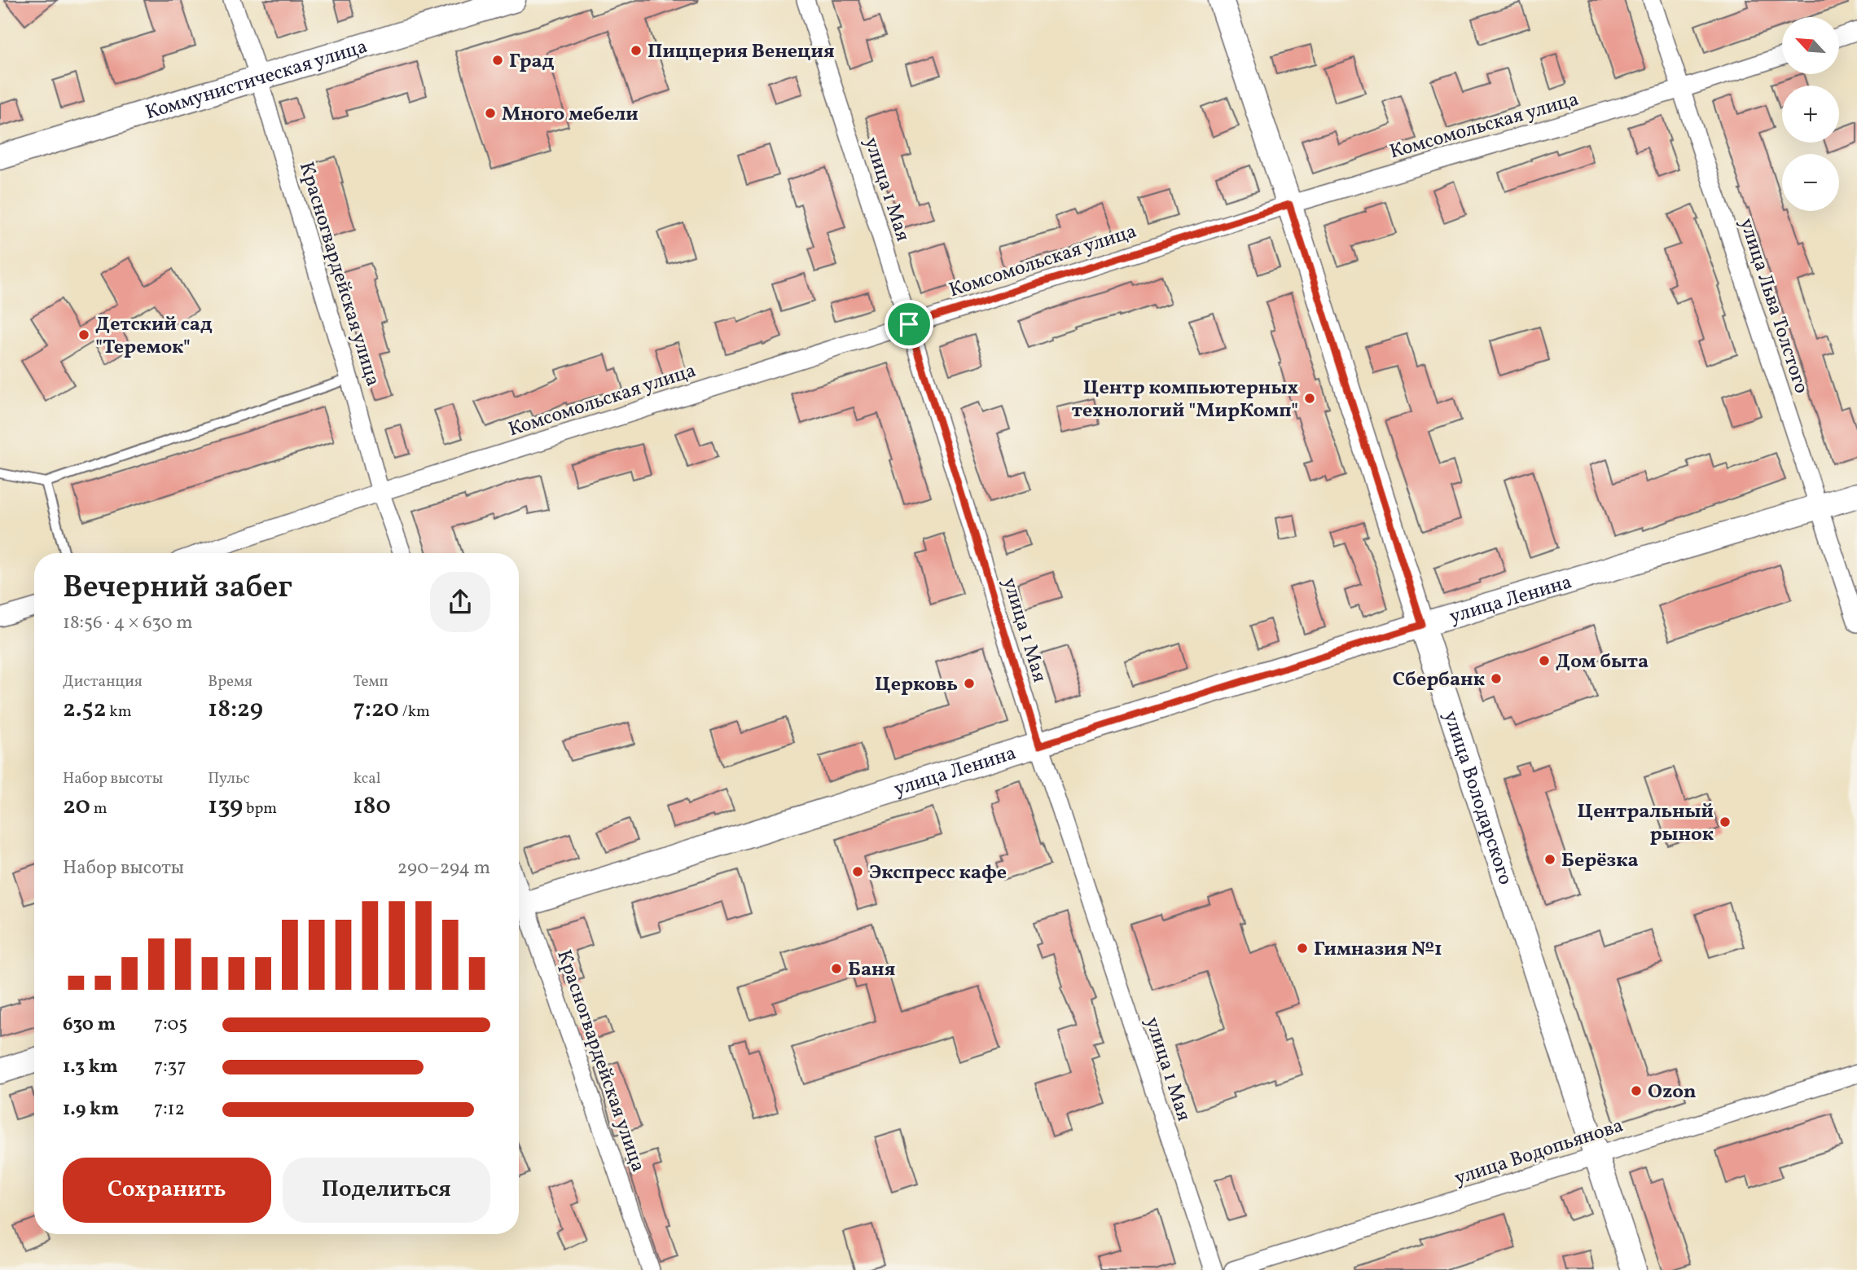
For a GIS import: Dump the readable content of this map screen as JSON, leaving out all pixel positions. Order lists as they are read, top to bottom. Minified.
{"streets":{"street":["Коммунистическая улица","Комсомольская улица","улица 1 Мая","Красногвардейская улица","улица Льва Толстого","улица Ленина","улица Володарского","улица Водопьянова"]},"crossings":[["Коммунистическая улица","Красногвардейская улица"],["Комсомольская улица","улица 1 Мая"],["Комсомольская улица","Красногвардейская улица"],["Комсомольская улица","улица Льва Толстого"],["Комсомольская улица","улица Володарского"],["улица 1 Мая","улица Ленина"],["улица Льва Толстого","улица Ленина"],["улица Ленина","улица Володарского"],["улица Володарского","улица Водопьянова"]],"places":["Пиццерия Венеция","Град","Много мебели","Детский сад \"Теремок\"","Центр компьютерных технологий \"МирКомп\"","Дом быта","Сбербанк","Церковь","Центральный рынок","Берёзка","Экспресс кафе","Гимназия №1","Баня","Ozon"],"north":"top left","page":{"map_buttons":["+","−"],"heading":["Вечерний забег","18:56 · 4 × 630 m"],"stats":[["Дистанция","2.52 km"],["Время","18:29"],["Темп","7:20 /km"],["Набор высоты","20 m"],["Пульс","139 bpm"],["kcal","180"]],"chart":["Набор высоты","290–294 m"],"list":[{"name":"630 m","note":"7:05"},{"name":"1.3 km","note":"7:37"},{"name":"1.9 km","note":"7:12"}],"buttons":["Сохранить","Поделиться"]}}
